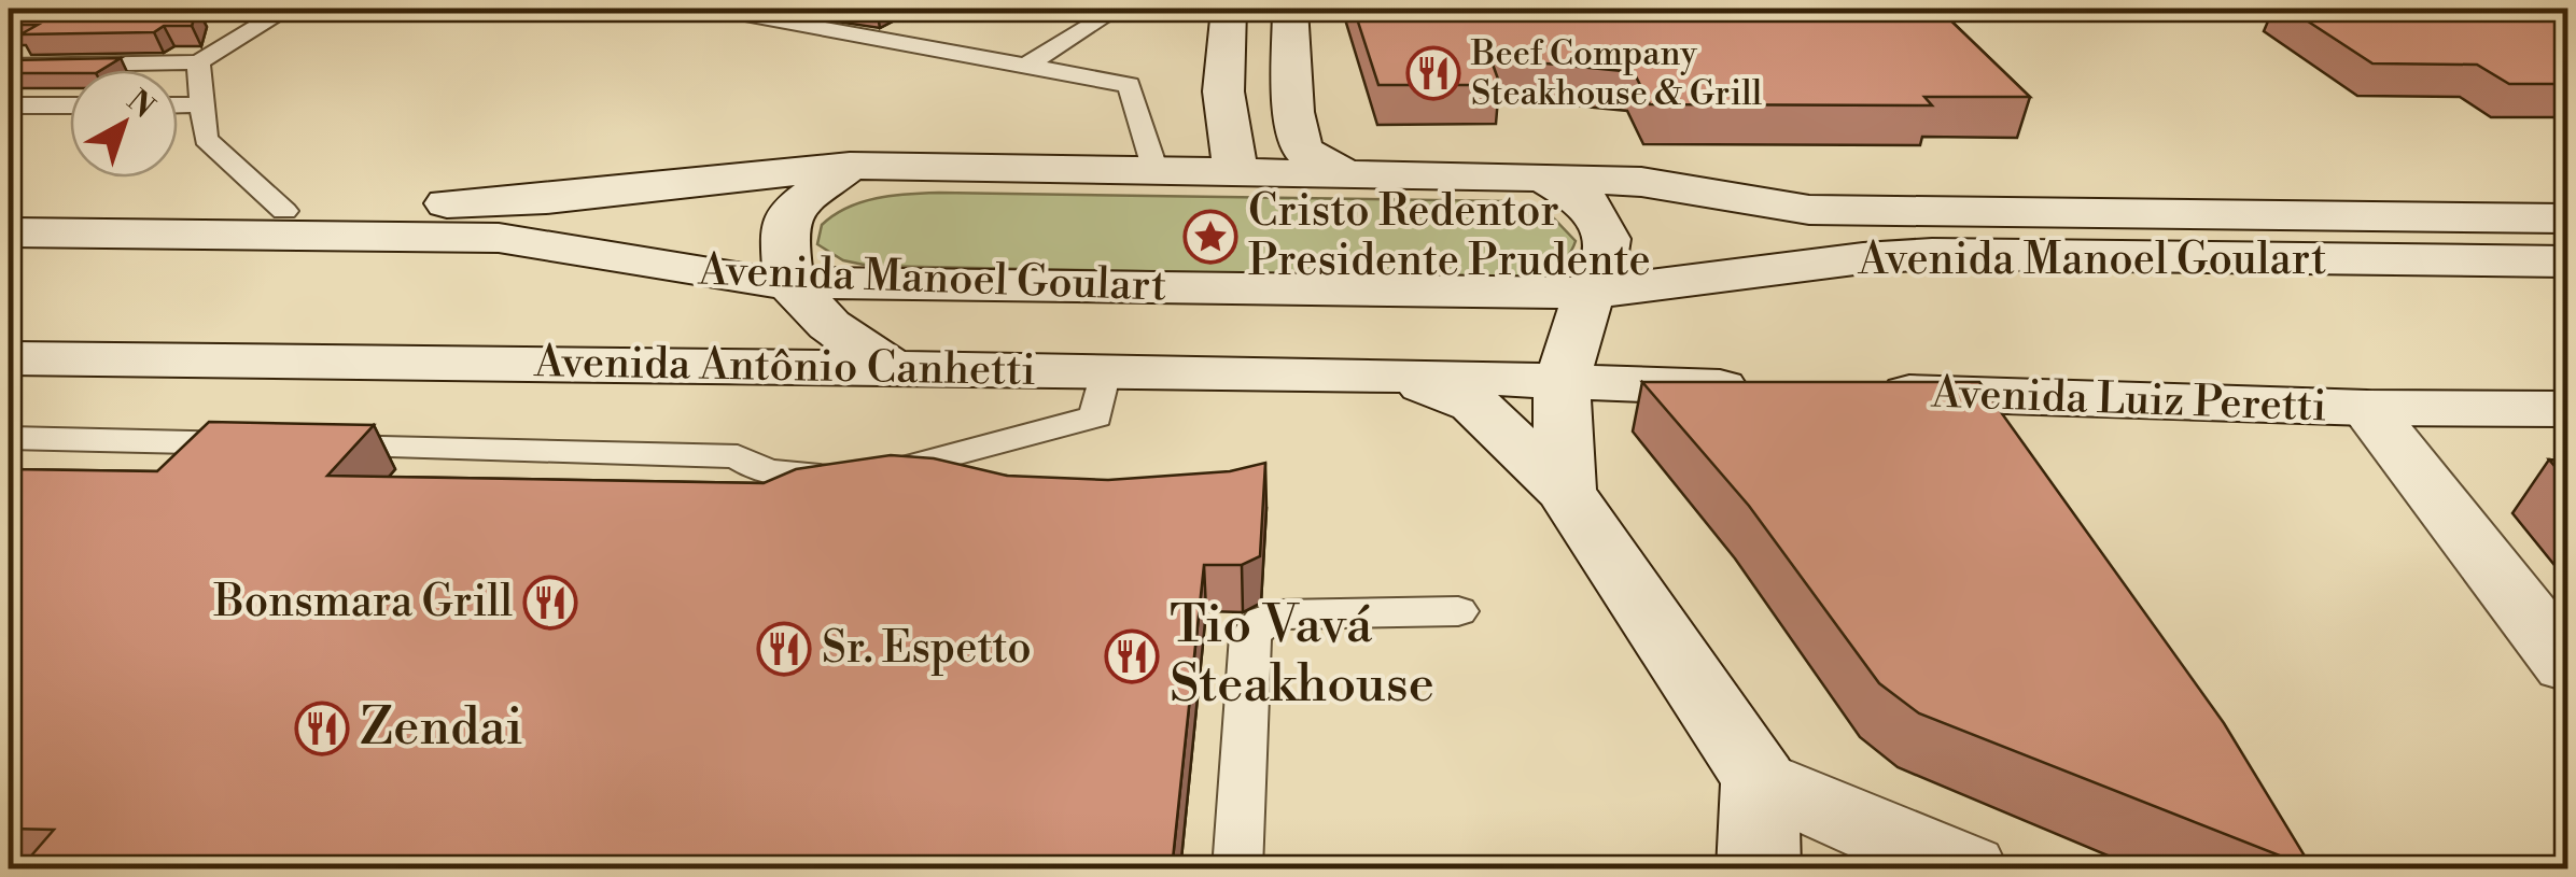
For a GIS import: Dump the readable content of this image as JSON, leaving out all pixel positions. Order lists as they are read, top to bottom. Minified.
{"streets":{"main road":["Avenida Manoel Goulart","Avenida Antônio Canhetti","Avenida Luiz Peretti"]},"places":{"restaurant":["Beef Company Steakhouse & Grill","Bonsmara Grill","Sr. Espetto","Tio Vavá Steakhouse","Zendai"],"place":["Cristo Redentor Presidente Prudente"]},"north":"top right"}
